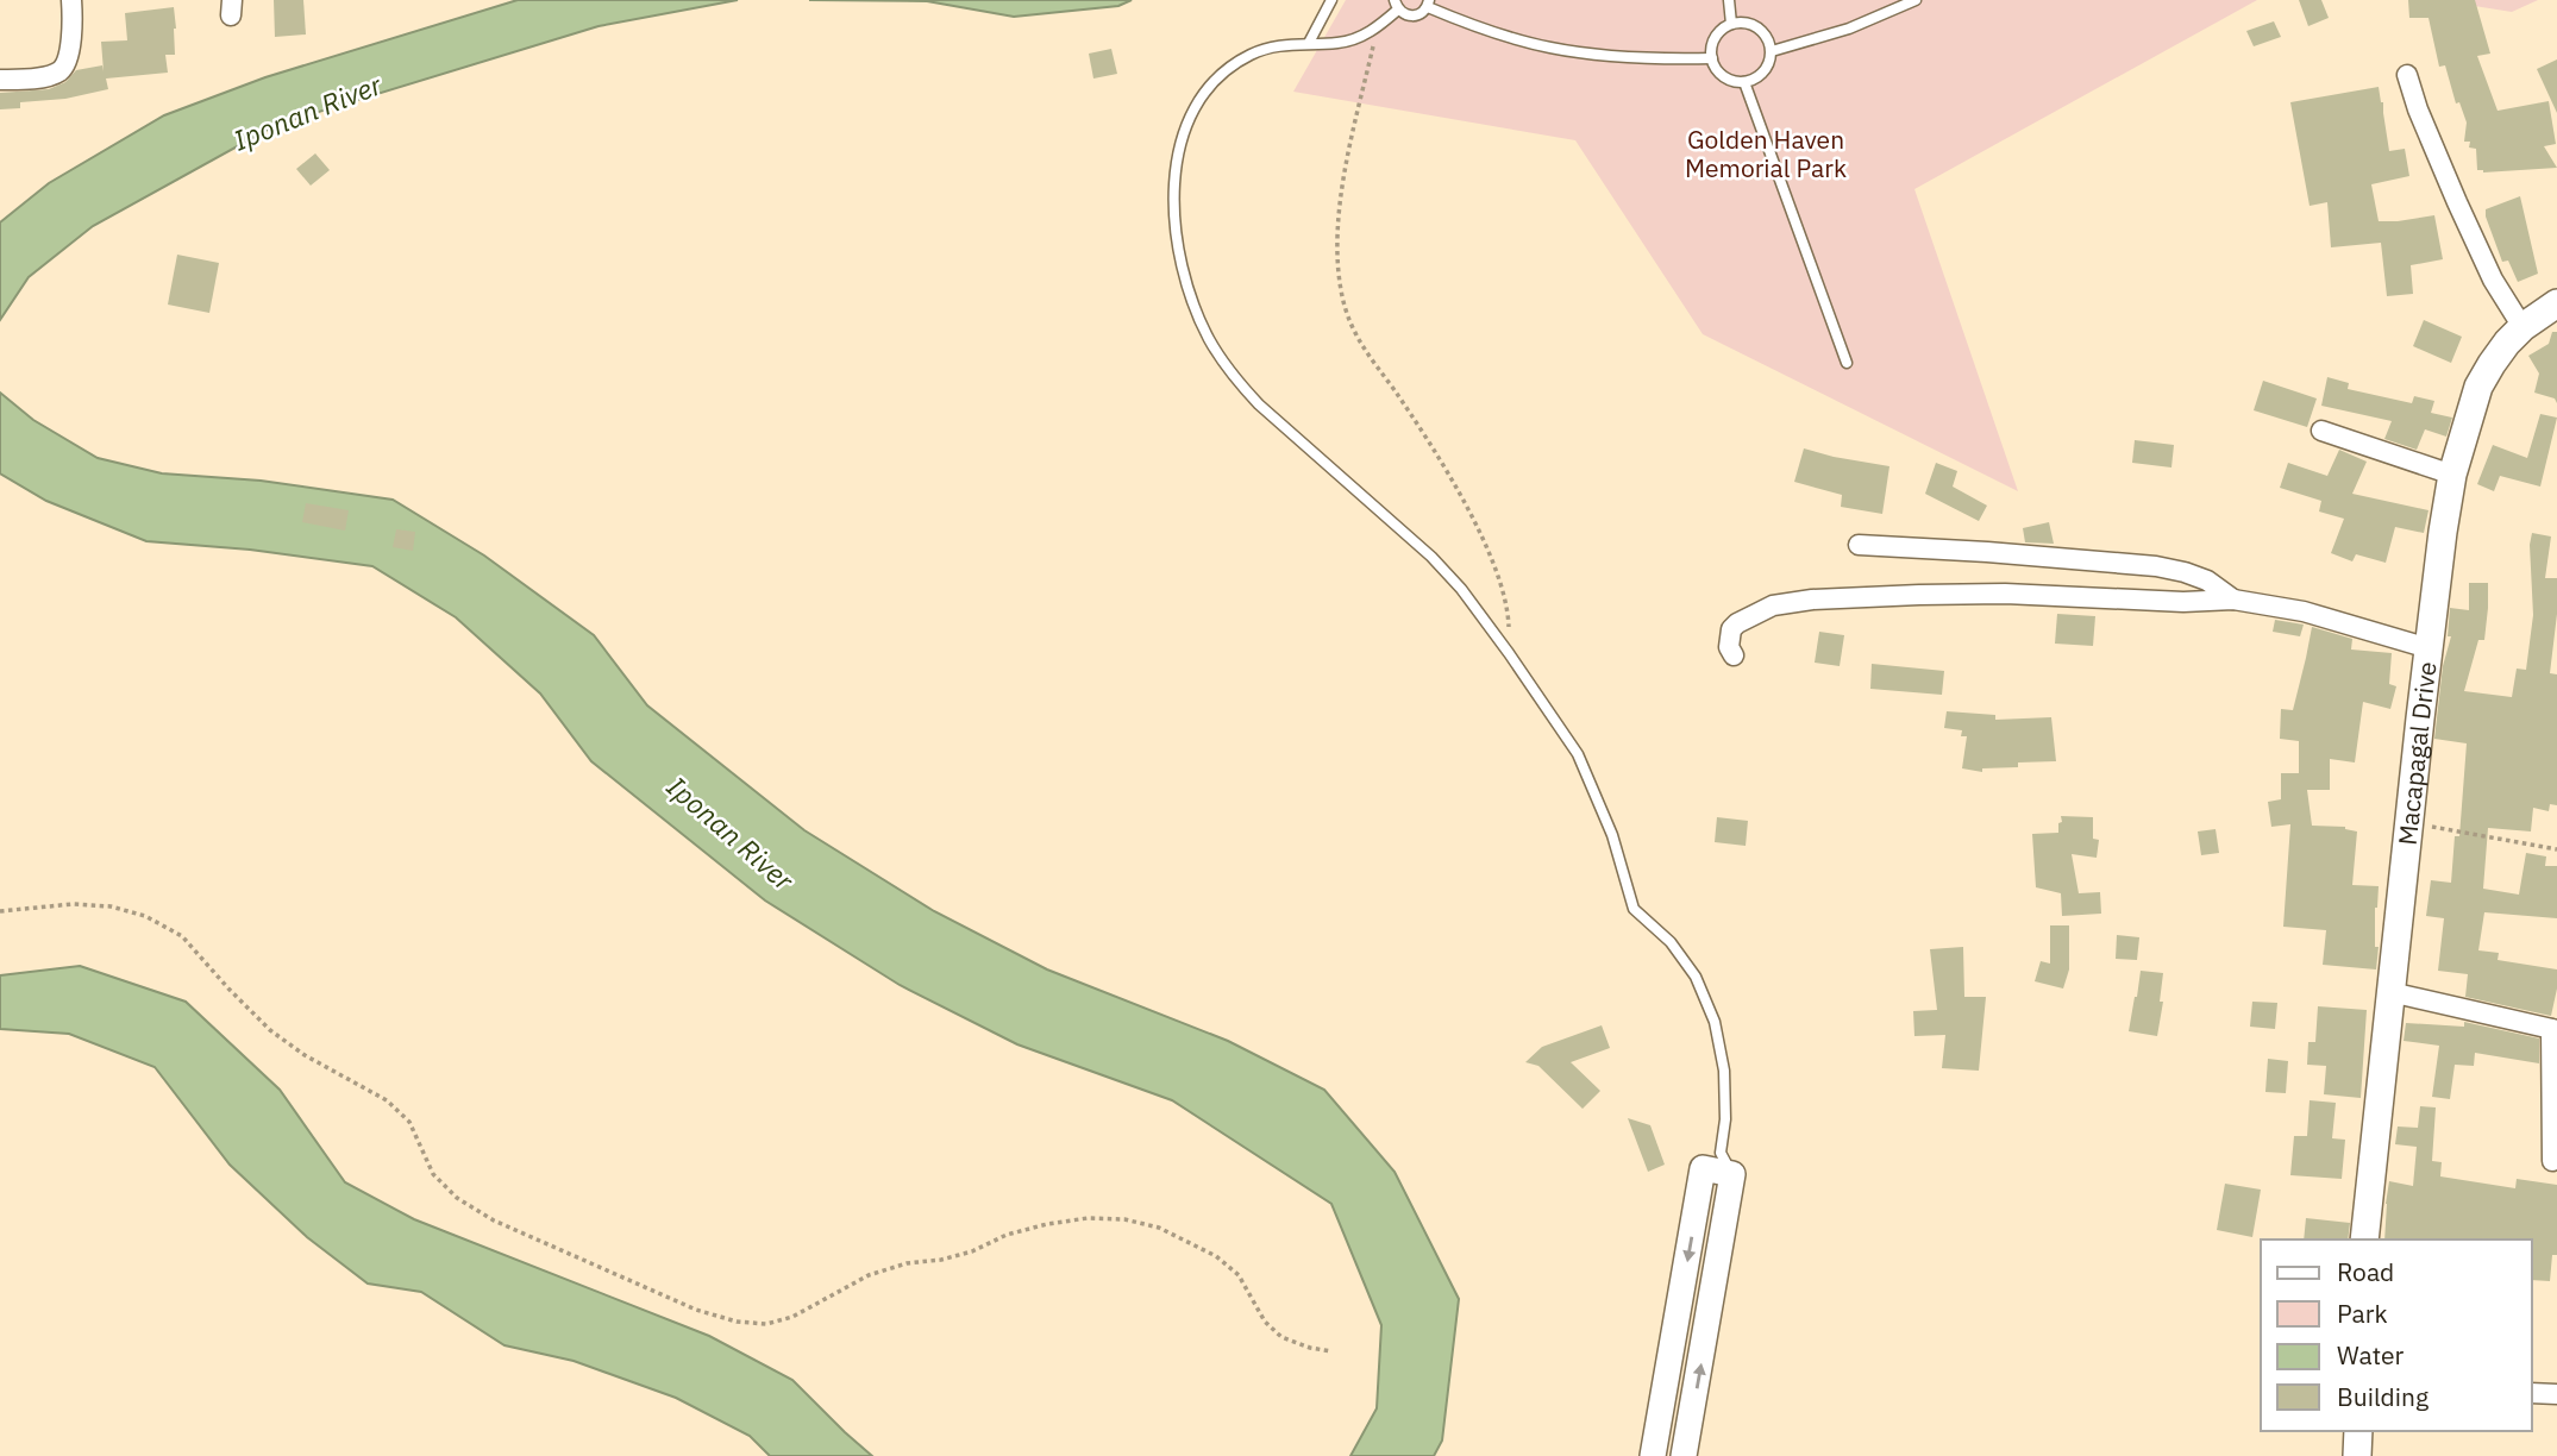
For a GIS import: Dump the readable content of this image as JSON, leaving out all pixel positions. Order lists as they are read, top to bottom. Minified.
{"streets":{"main road":["Macapagal Drive"]},"water":["Iponan River"],"parks":["Golden Haven Memorial Park"],"legend":["Road","Park","Water","Building"]}
